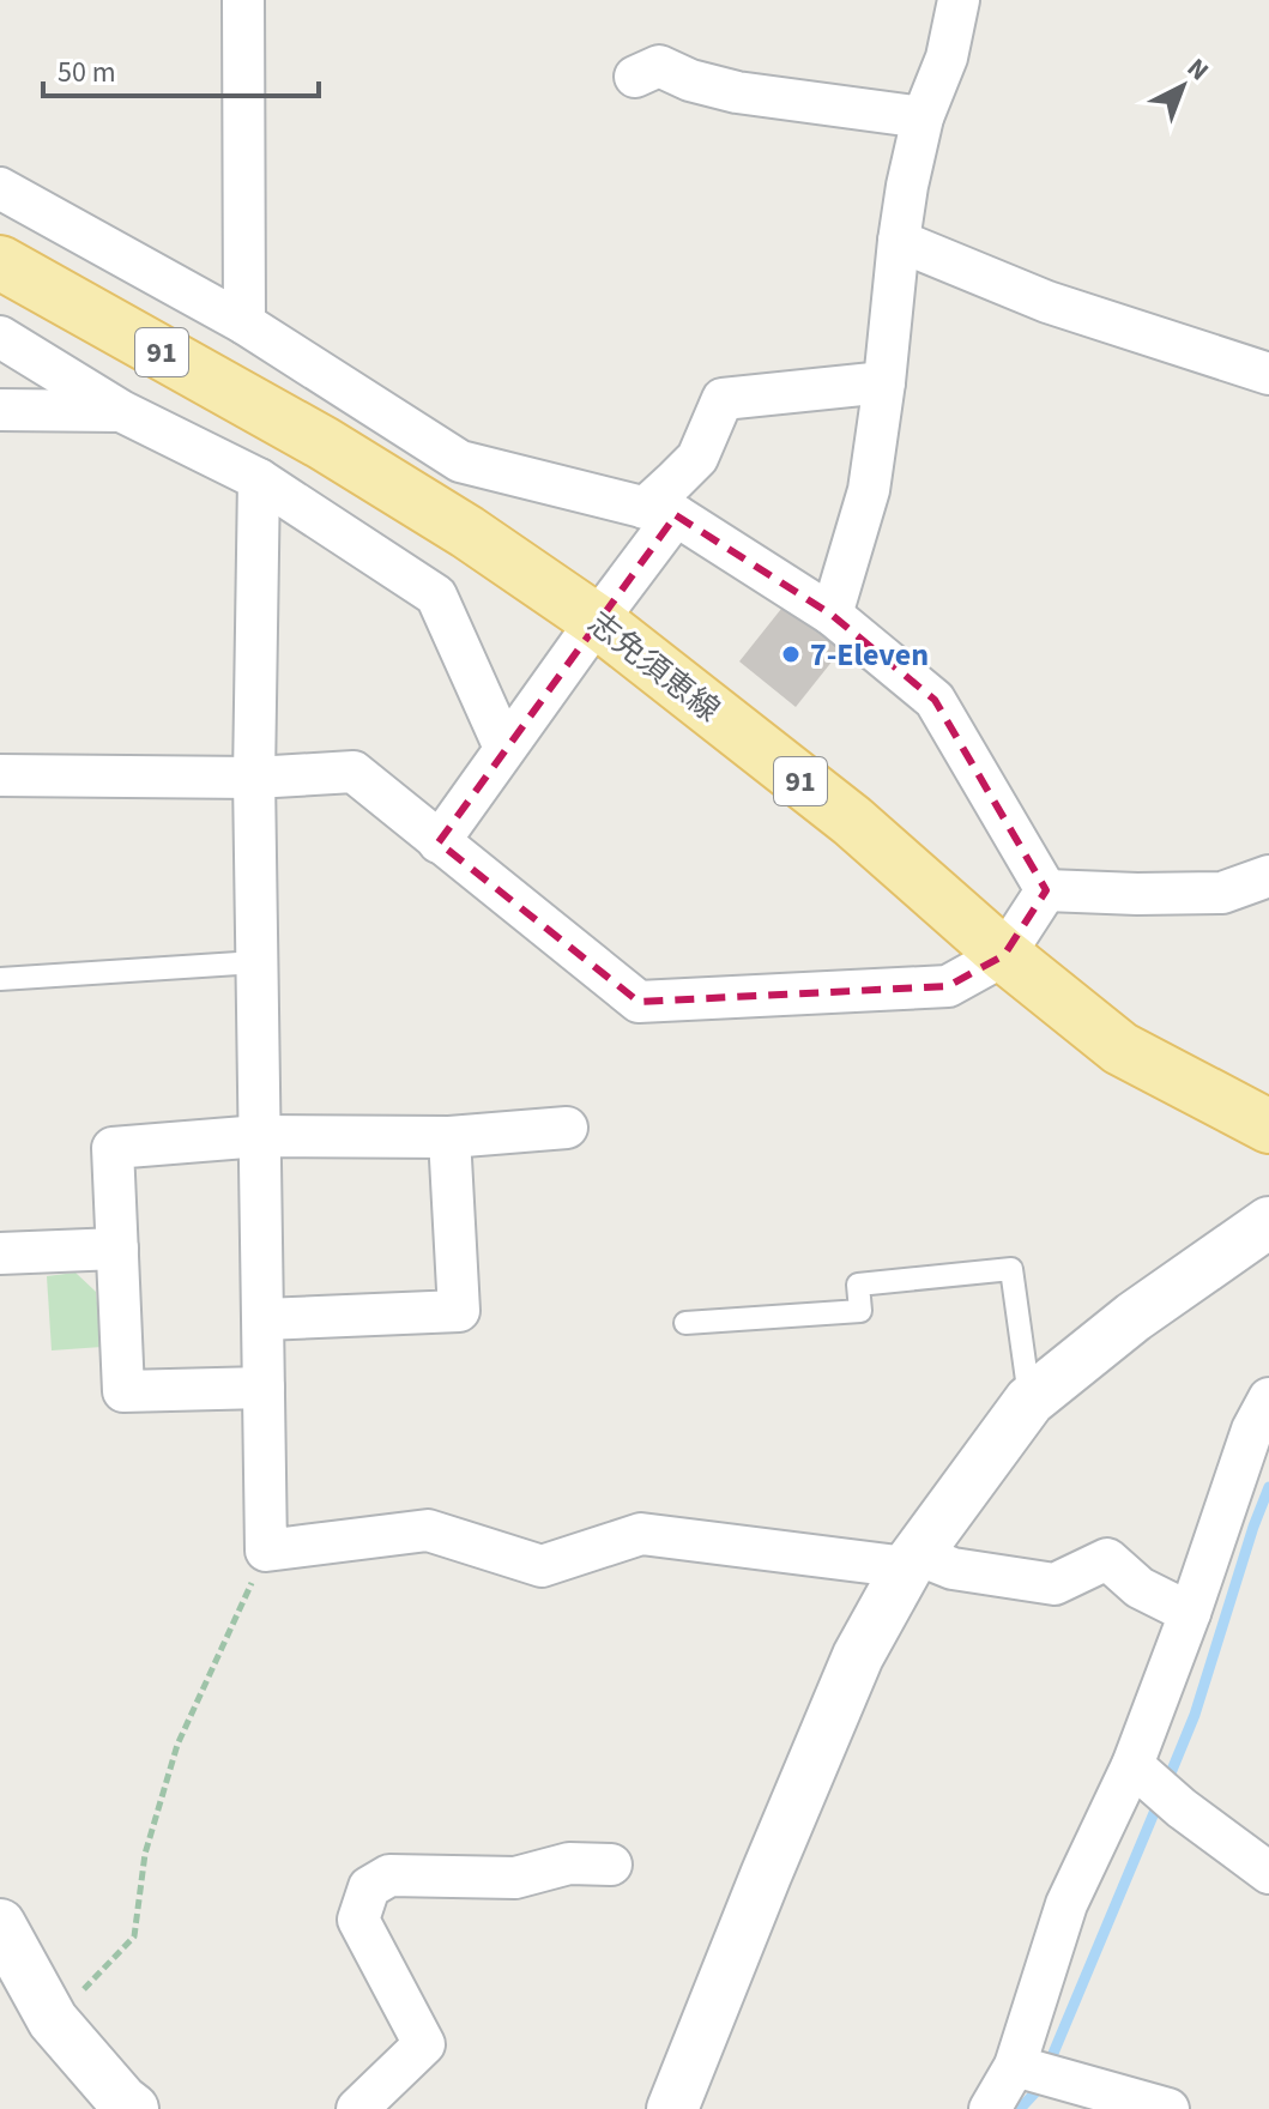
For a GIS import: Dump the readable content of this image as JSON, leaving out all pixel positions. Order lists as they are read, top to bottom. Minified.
{"streets":{"main road":["91","志免須恵線"]},"places":["7-Eleven"],"scale_bar":"50 m","north":"top right"}
